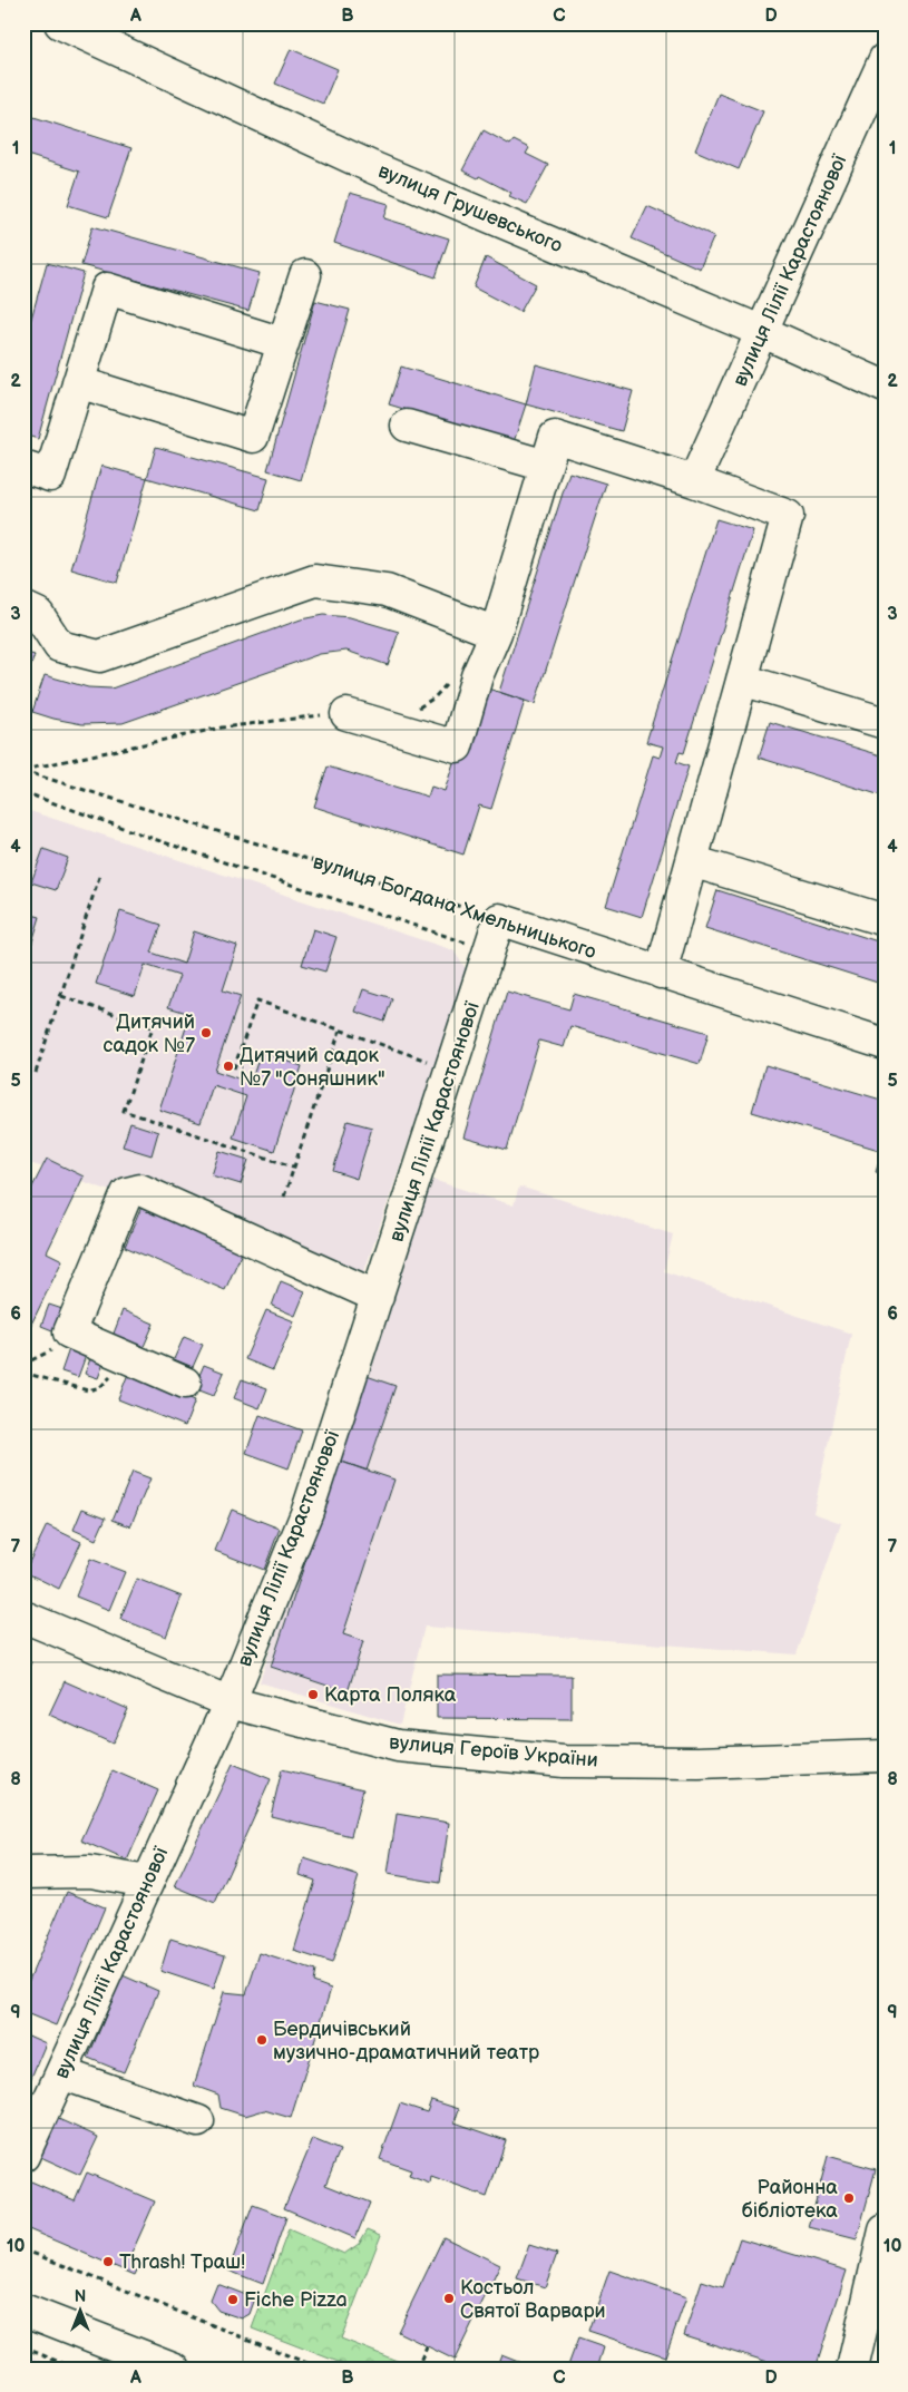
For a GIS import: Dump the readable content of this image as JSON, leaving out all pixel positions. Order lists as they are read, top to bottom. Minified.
{"streets":{"street":["вулиця Грушевського","вулиця Лілії Карастоянової","вулиця Богдана Хмельницького","вулиця Героїв України"]},"crossings":[["вулиця Грушевського","вулиця Лілії Карастоянової"],["вулиця Лілії Карастоянової","вулиця Богдана Хмельницького"],["вулиця Лілії Карастоянової","вулиця Героїв України"]],"places":["Дитячий садок №7","Дитячий садок №7 \"Соняшник\"","Карта Поляка","Бердичівський музично-драматичний театр","Районна бібліотека","Thrash! Траш!","Костьол Святої Варвари","Fiche Pizza"],"north":"top","grid":{"columns":["A","B","C","D"],"rows":["1","2","3","4","5","6","7","8","9","10"]}}
